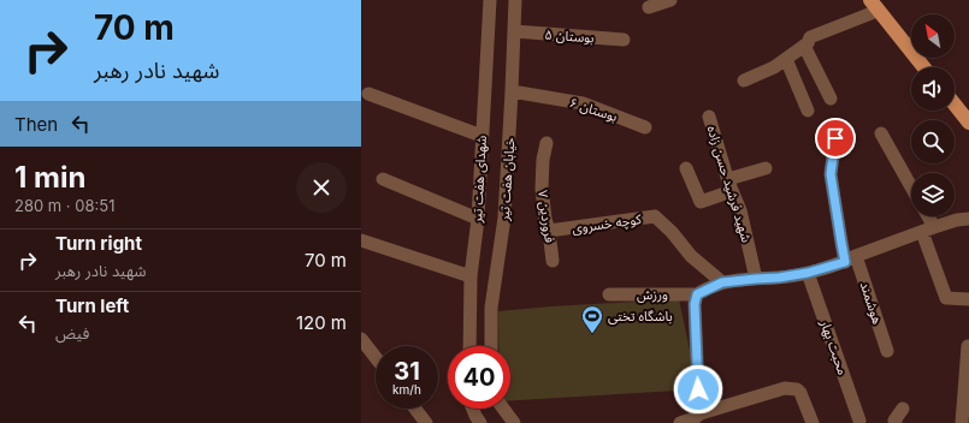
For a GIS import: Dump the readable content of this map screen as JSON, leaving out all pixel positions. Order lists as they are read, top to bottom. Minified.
{"streets":{"street":["بوستان ۵","بوستان ۶","شهدای هفت تیر","خیابان هفت تیر","شهید فرشید حسن زاده","فروردین ۷","کوچه خسروی","ورزش","هوشمند","محبت بهار"]},"crossings":[["بوستان ۵","خیابان هفت تیر"],["بوستان ۶","خیابان هفت تیر"],["فروردین ۷","کوچه خسروی"]],"places":{"sports":["باشگاه تختی"]},"north":"top left","page":{"turn":["70 m","شهید نادر رهبر"],"then":"Then","heading":["1 min","280 m · 08:51"],"list":[{"name":"Turn right","note":"شهید نادر رهبر","value":"70 m"},{"name":"Turn left","note":"فیض","value":"120 m"}],"speed":"31 km/h","limit":"40"}}
